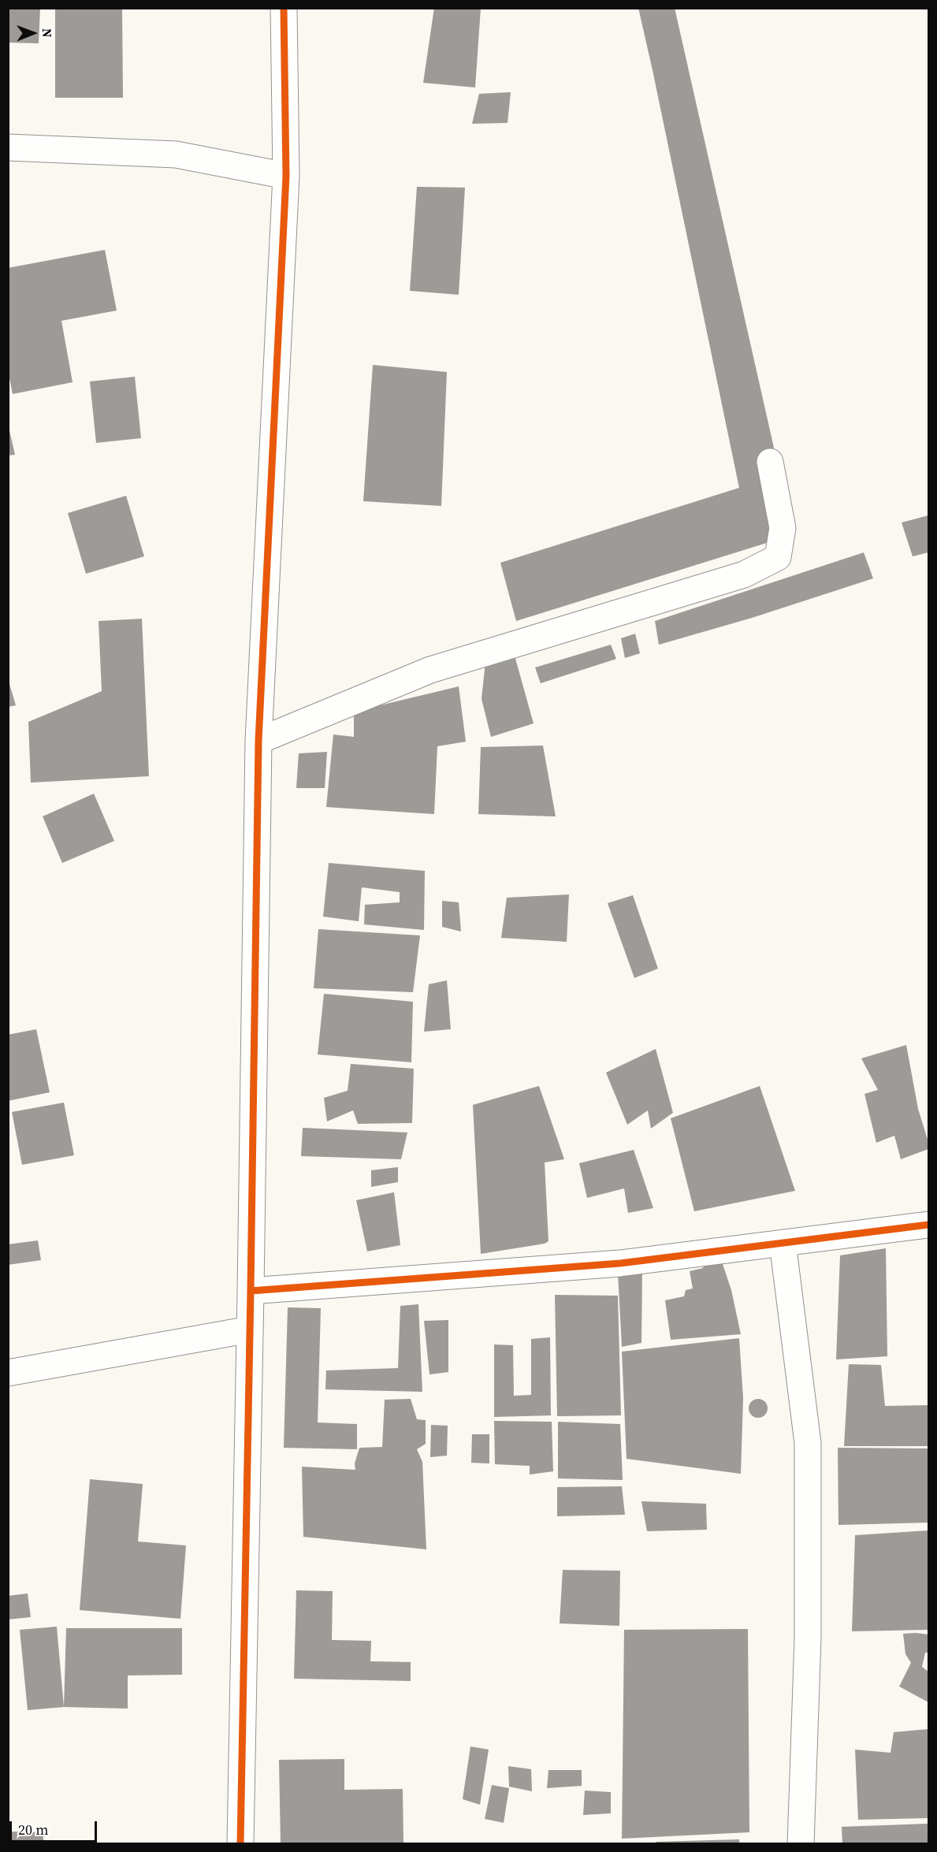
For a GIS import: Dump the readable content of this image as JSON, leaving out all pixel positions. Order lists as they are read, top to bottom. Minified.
{"scale_bar":"20 m","north":"right"}
